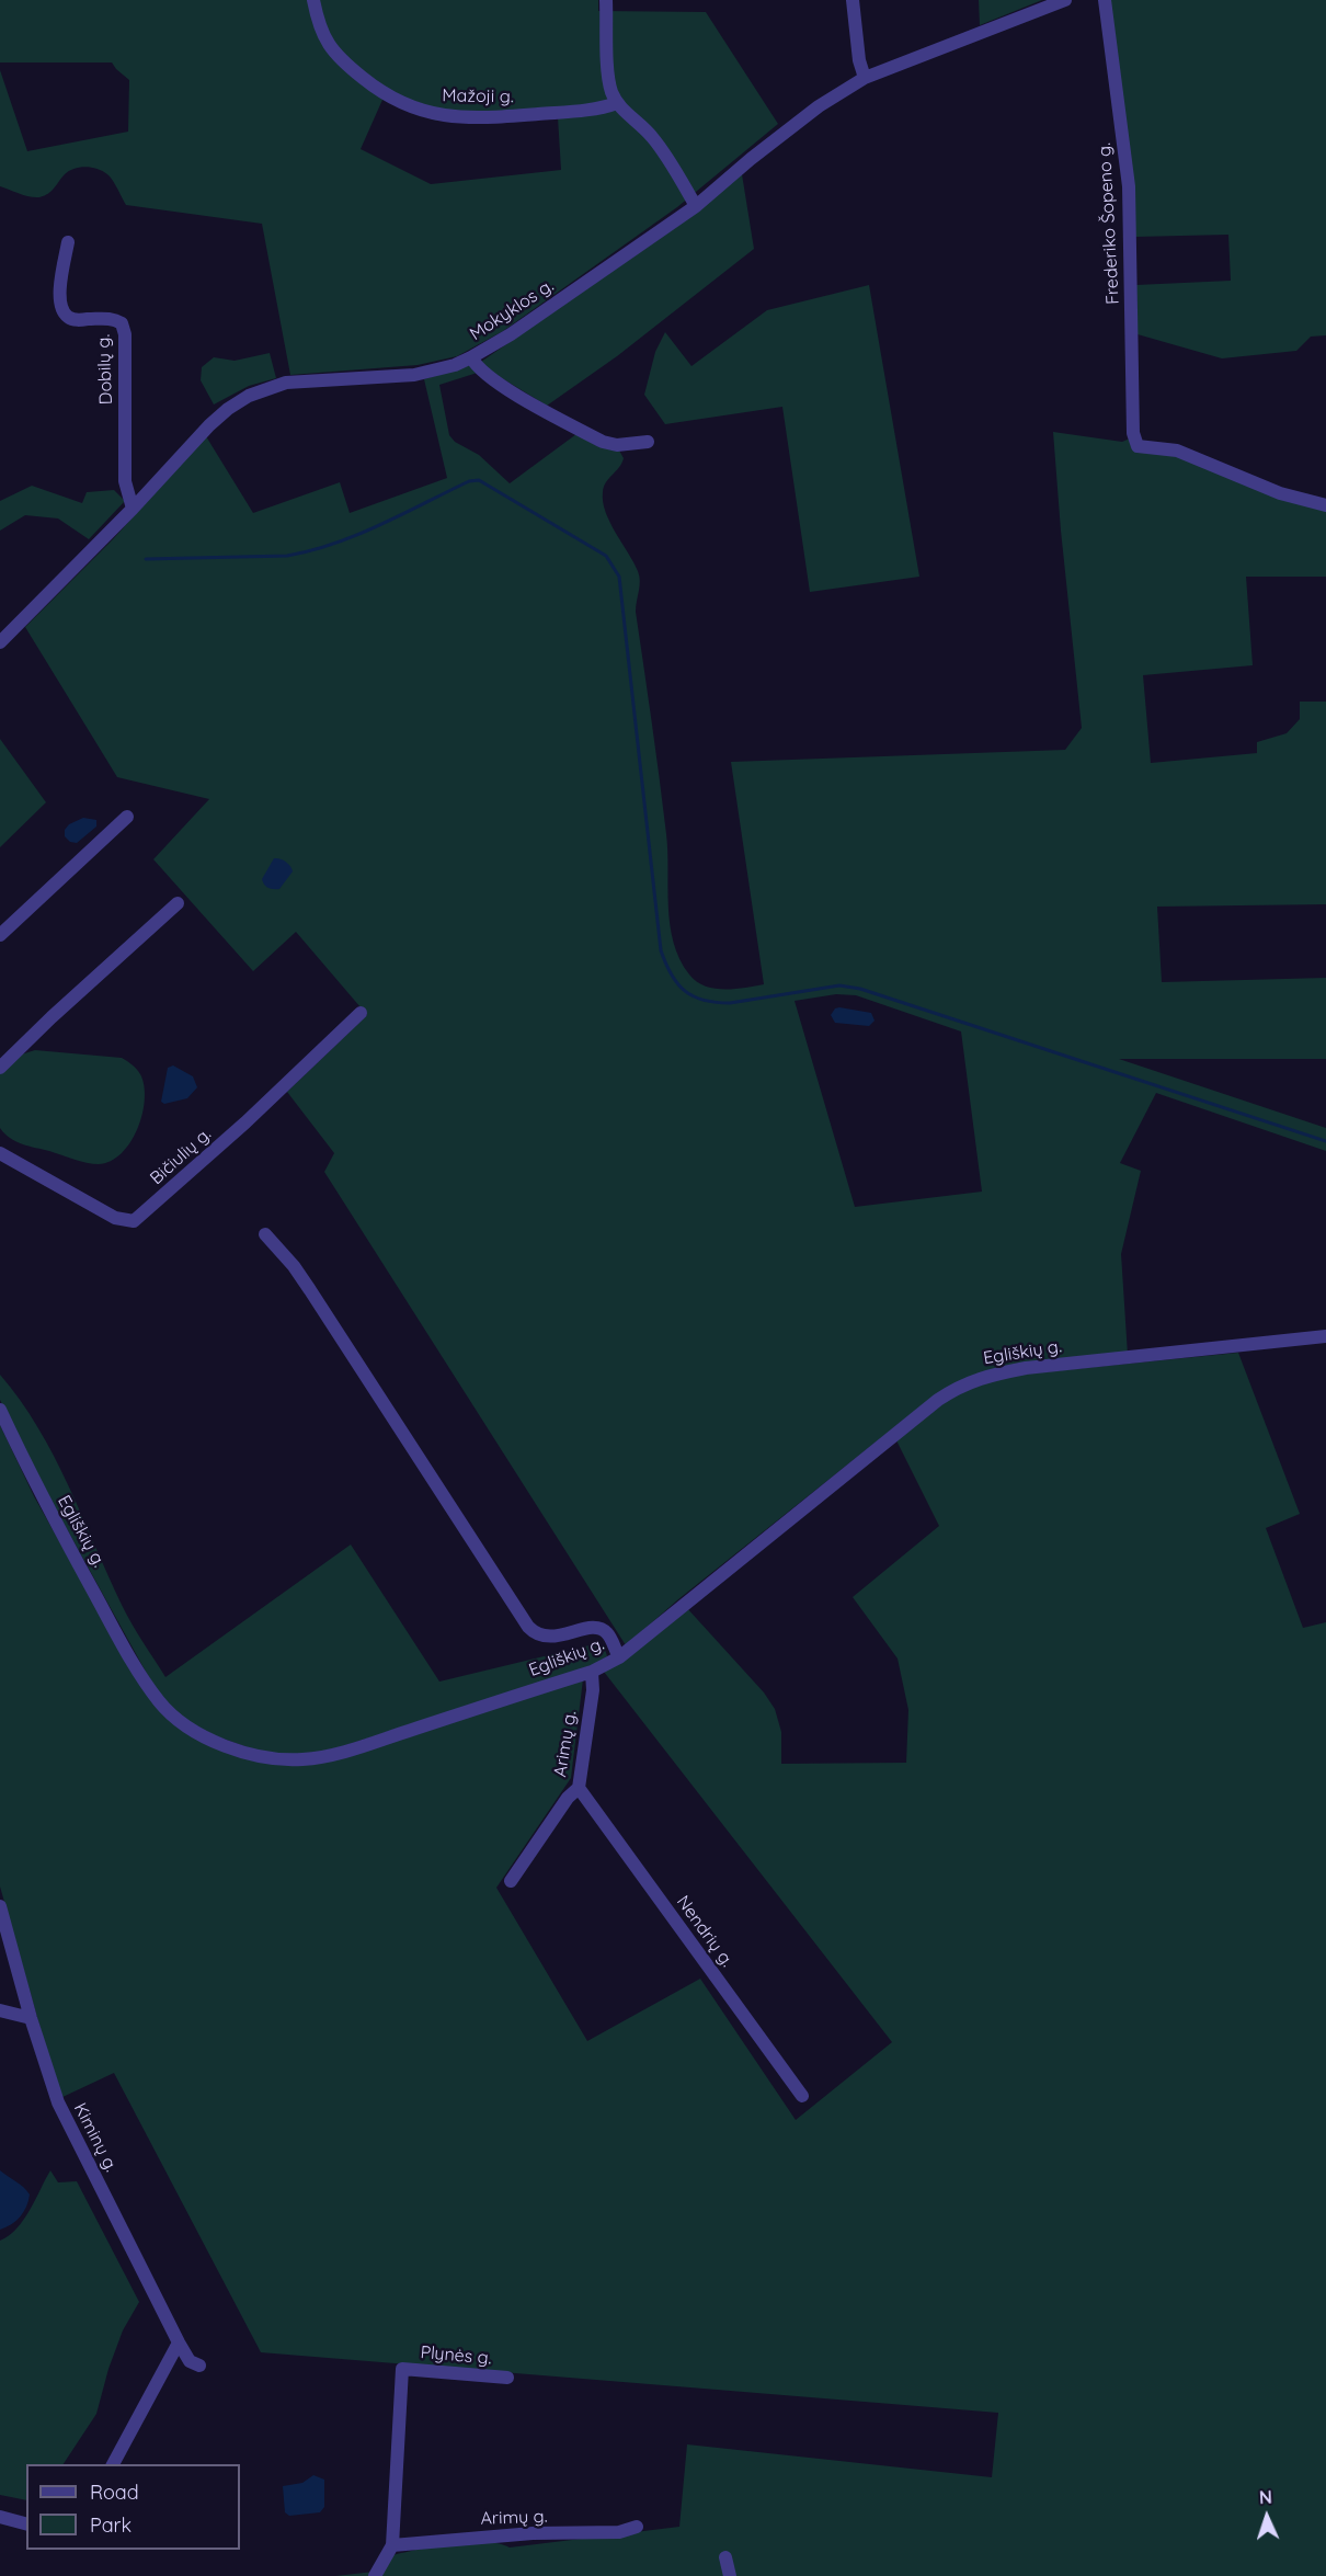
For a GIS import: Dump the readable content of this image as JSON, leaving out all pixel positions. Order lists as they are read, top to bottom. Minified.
{"streets":{"street":["Mažoji g.","Frederiko Šopeno g.","Mokyklos g.","Dobilų g.","Bičiulių g.","Egliškių g.","Arimų g.","Nendrių g.","Kiminų g.","Plynės g."]},"crossings":[["Mokyklos g.","Dobilų g."],["Egliškių g.","Arimų g."],["Arimų g.","Nendrių g."],["Arimų g.","Plynės g."]],"legend":["Road","Park"],"north":"top"}
